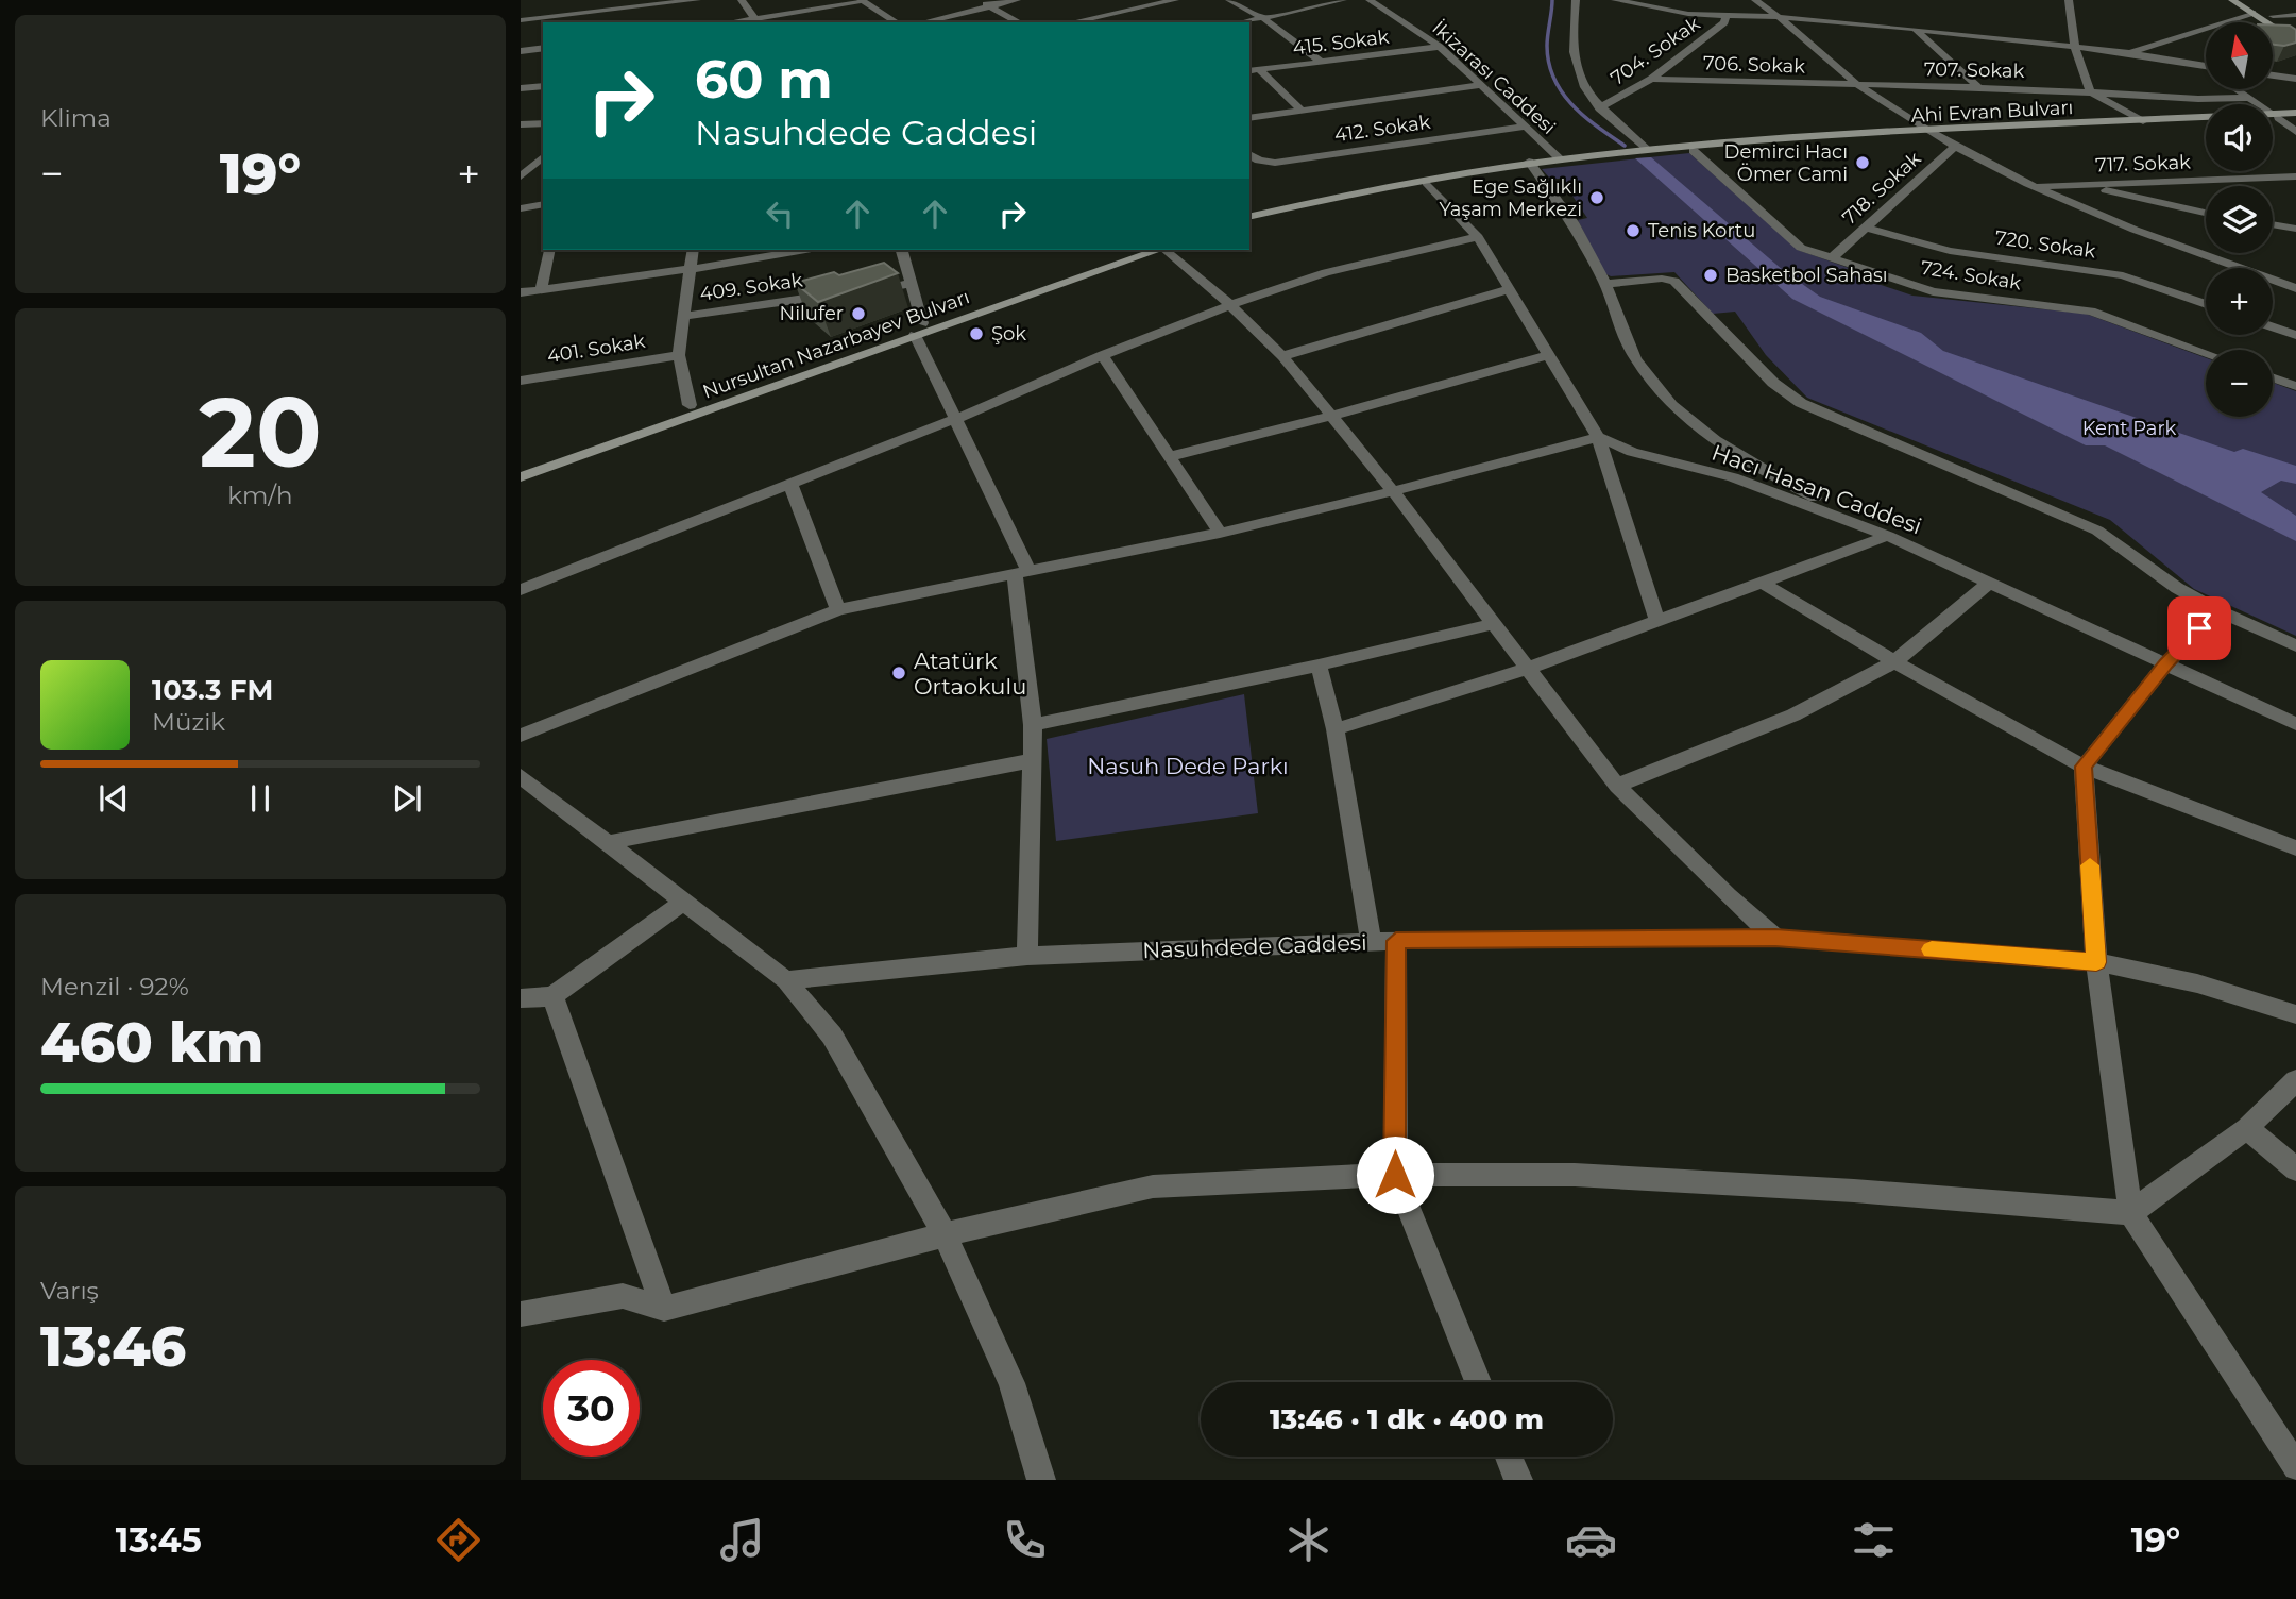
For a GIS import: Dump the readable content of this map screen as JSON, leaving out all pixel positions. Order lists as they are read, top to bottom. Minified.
{"streets":{"main road":["Ahi Evran Bulvarı","Nursultan Nazarbayev Bulvarı"],"street":["415. Sokak","704. Sokak","706. Sokak","707. Sokak","İkizarası Caddesi","412. Sokak","717. Sokak","718. Sokak","720. Sokak","724. Sokak","409. Sokak","401. Sokak","Hacı Hasan Caddesi","Nasuhdede Caddesi"]},"crossings":[["415. Sokak","İkizarası Caddesi"],["704. Sokak","706. Sokak"],["706. Sokak","707. Sokak"],["İkizarası Caddesi","412. Sokak"],["Ahi Evran Bulvarı","724. Sokak"],["718. Sokak","720. Sokak"],["718. Sokak","724. Sokak"]],"parks":["Kent Park","Nasuh Dede Parkı"],"places":["Demirci Hacı Ömer Cami","Ege Sağlıklı Yaşam Merkezi","Tenis Kortu","Basketbol Sahası","Nilufer","Şok","Atatürk Ortaokulu"],"north":"top","page":{"tile":["Klima",["20","km/h"],["Menzil · 92%","460 km"],["Varış","13:46"]],"map_buttons":["+","−"],"turn":["60 m","Nasuhdede Caddesi"],"heat":["−","19°","+"],"song":["103.3 FM","Müzik"],"limit":"30","trip":"13:46 · 1 dk · 400 m","tabs":["13:45","19°"]}}
